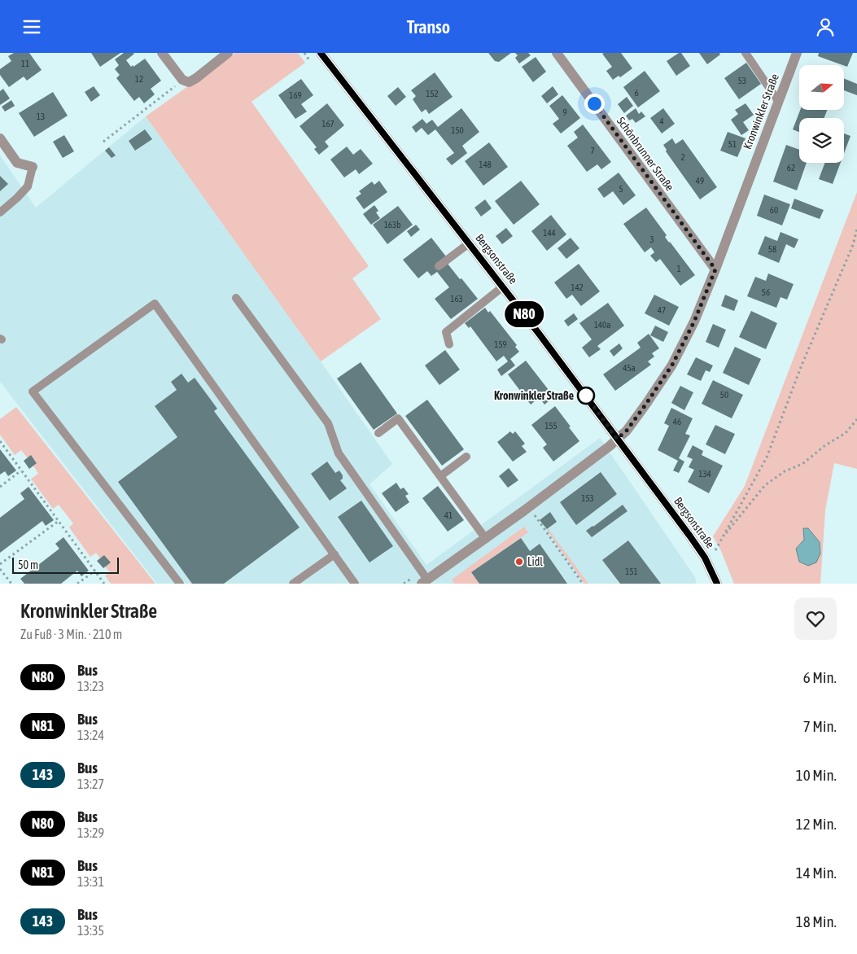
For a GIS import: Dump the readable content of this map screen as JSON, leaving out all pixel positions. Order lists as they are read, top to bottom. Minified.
{"streets":{"street":["Kronwinkler Straße","Schönbrunner Straße","Bergsonstraße"]},"crossings":[["Kronwinkler Straße","Schönbrunner Straße"],["Kronwinkler Straße","Bergsonstraße"]],"places":["Kronwinkler Straße","Lidl"],"lines":["bus line N80"],"house_numbers":["11","12","53","6","152","169","9","13","4","167","150","51","7","2","148","62","49","5","60","163b","144","3","58","1","142","56","163","47","140a","159","45a","50","46","155","134","153","41","151"],"scale_bar":"50 m","north":"right","page":{"header":"Transo","on_map":"N80","scale":"50 m","heading":["Kronwinkler Straße","Zu Fuß · 3 Min. · 210 m"],"list":[{"mark":"N80","name":"Bus","note":"13:23","value":"6 Min."},{"mark":"N81","name":"Bus","note":"13:24","value":"7 Min."},{"mark":"143","name":"Bus","note":"13:27","value":"10 Min."},{"mark":"N80","name":"Bus","note":"13:29","value":"12 Min."},{"mark":"N81","name":"Bus","note":"13:31","value":"14 Min."},{"mark":"143","name":"Bus","note":"13:35","value":"18 Min."}]}}
